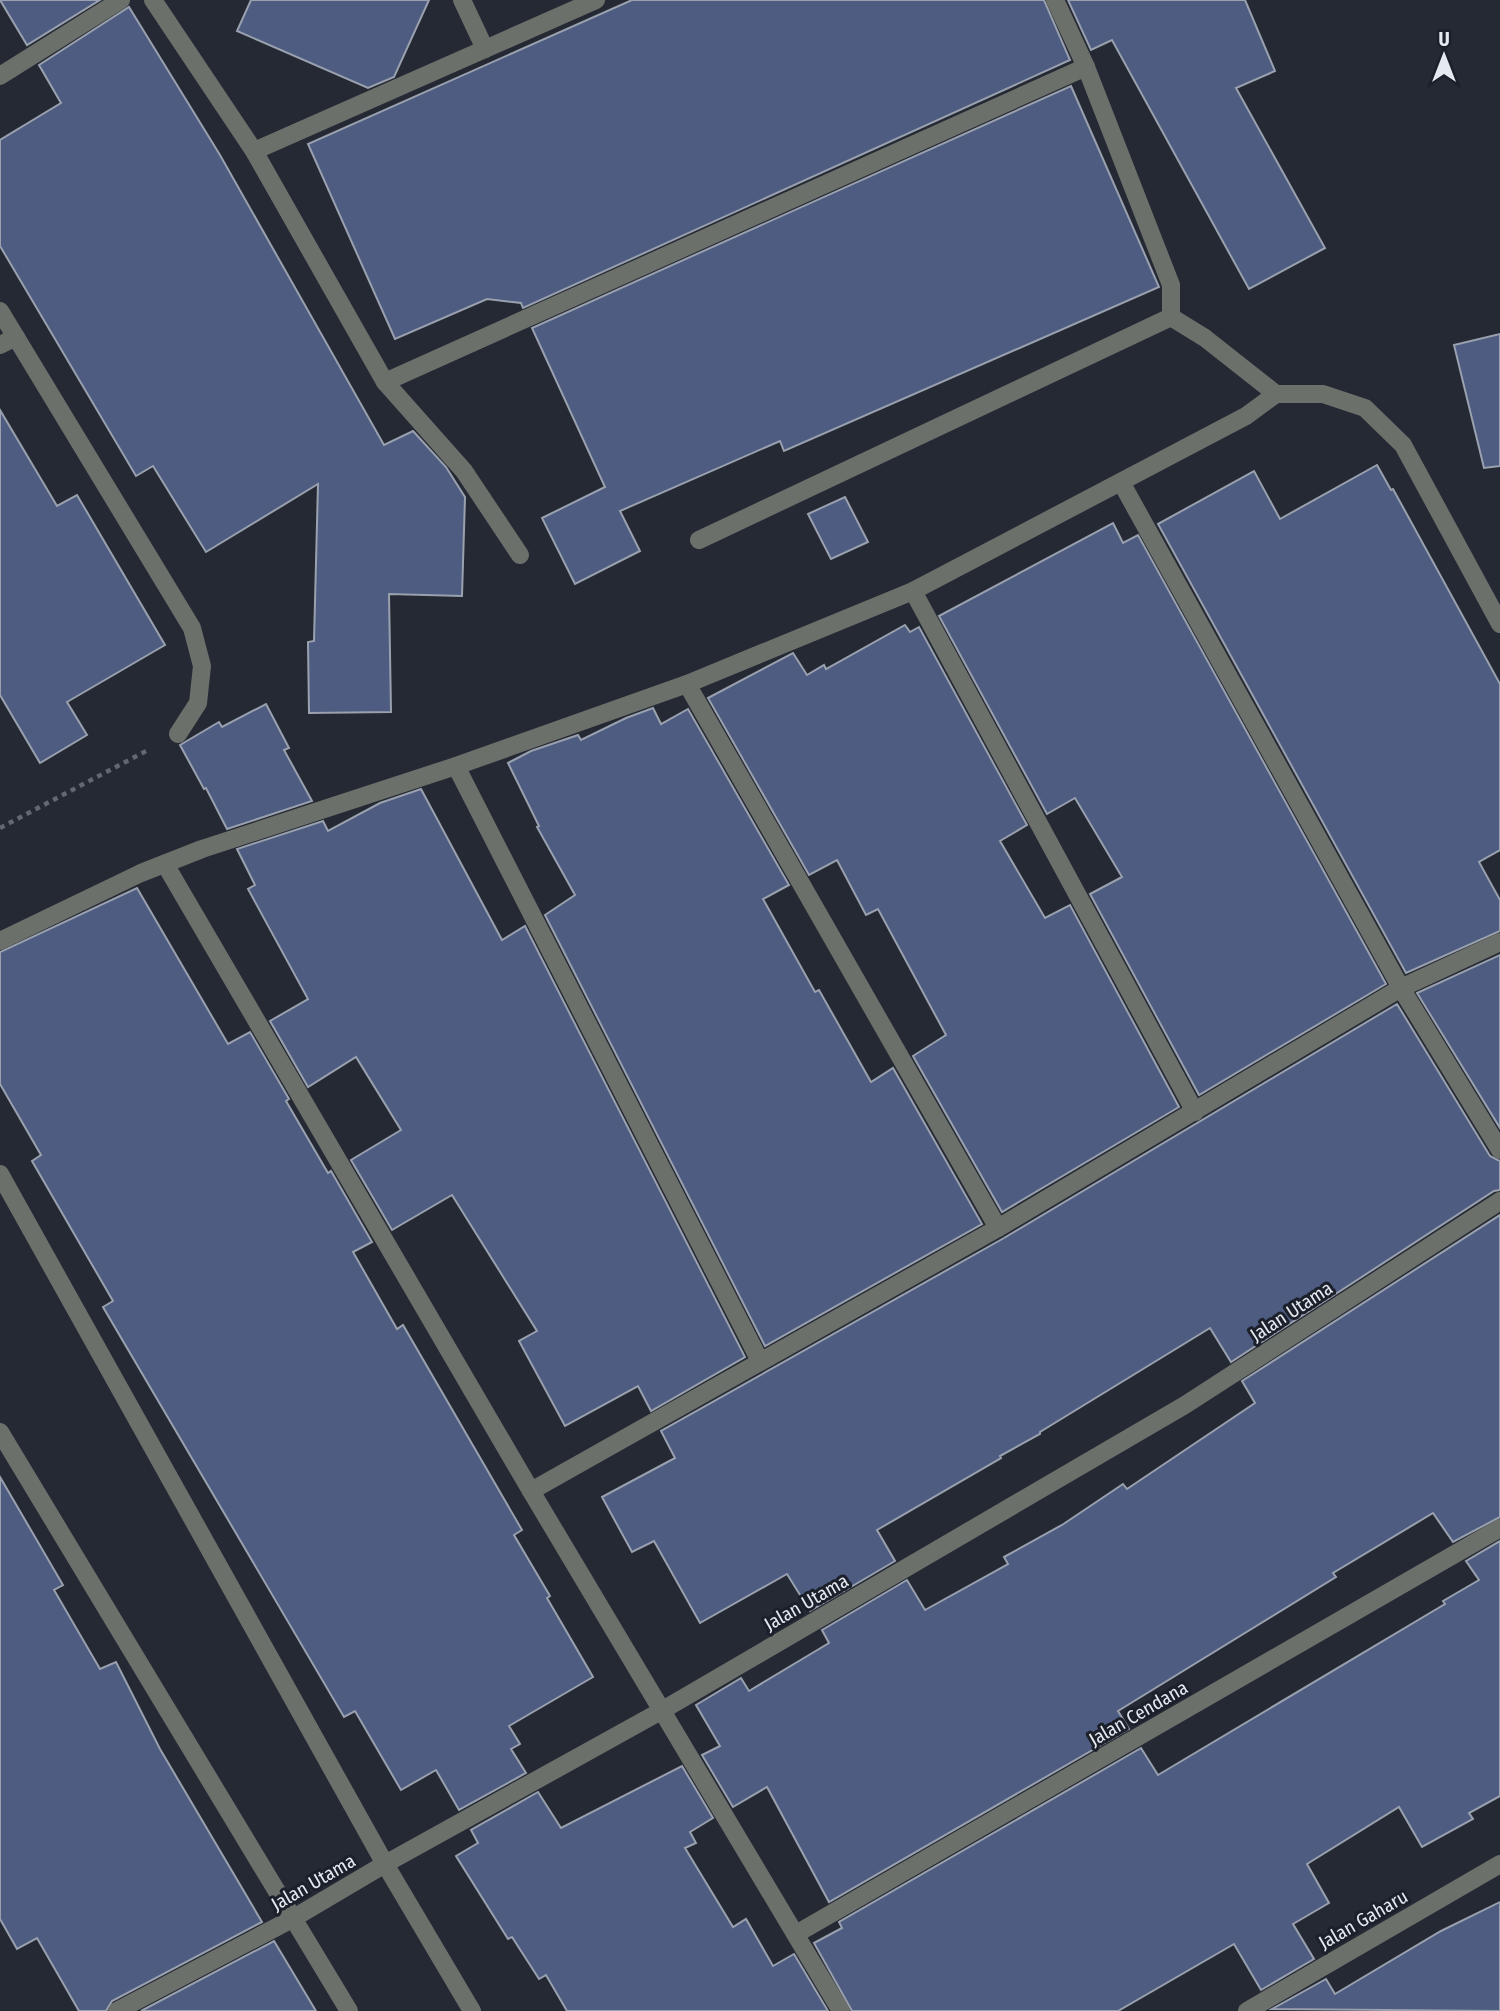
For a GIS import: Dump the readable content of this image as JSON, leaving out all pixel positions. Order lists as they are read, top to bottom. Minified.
{"streets":{"street":["Jalan Utama","Jalan Cendana","Jalan Gaharu"]},"north":"top"}
